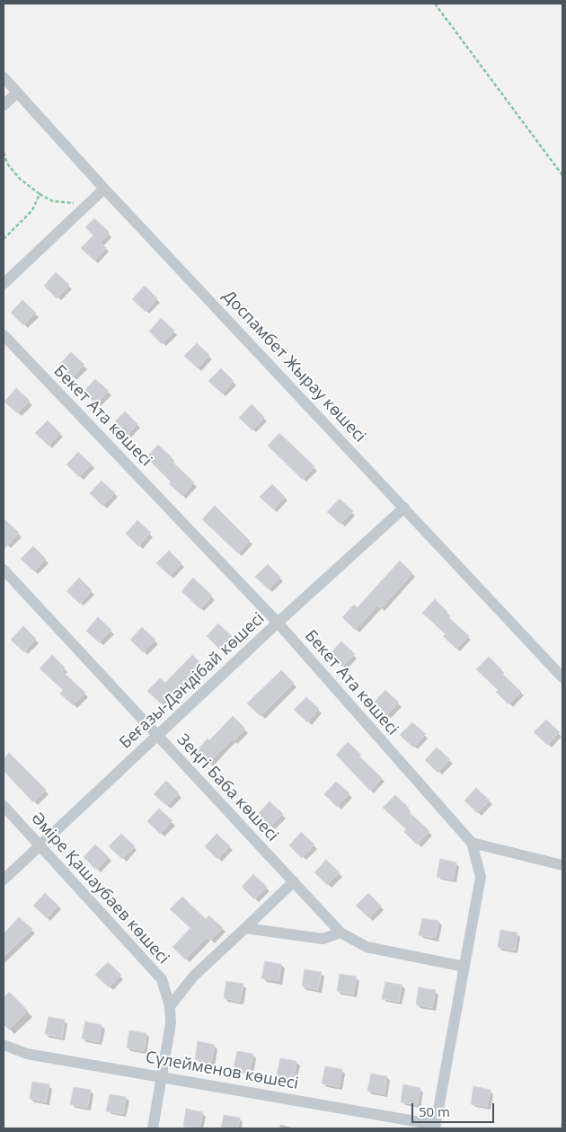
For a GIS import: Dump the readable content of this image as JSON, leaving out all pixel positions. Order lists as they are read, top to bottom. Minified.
{"streets":{"street":["Доспамбет Жырау көшесі","Бекет Ата көшесі","Беғазы-Дәндібай көшесі","Зеңгі Баба көшесі","Әміре Қашаубаев көшесі","Сүлейменов көшесі"]},"crossings":[["Доспамбет Жырау көшесі","Беғазы-Дәндібай көшесі"],["Бекет Ата көшесі","Беғазы-Дәндібай көшесі"],["Бекет Ата көшесі","Зеңгі Баба көшесі"],["Бекет Ата көшесі","Сүлейменов көшесі"],["Беғазы-Дәндібай көшесі","Зеңгі Баба көшесі"],["Беғазы-Дәндібай көшесі","Әміре Қашаубаев көшесі"],["Әміре Қашаубаев көшесі","Сүлейменов көшесі"]],"scale_bar":"50 m"}
